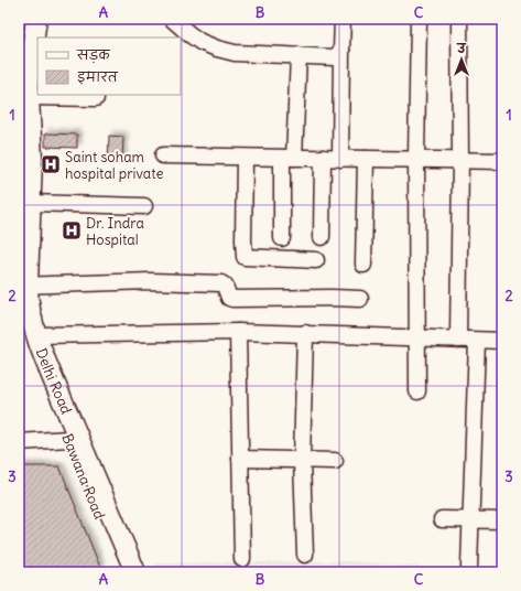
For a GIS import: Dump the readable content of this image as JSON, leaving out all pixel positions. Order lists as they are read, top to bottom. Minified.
{"streets":{"main road":["Bawana Road"]},"places":{"hospital":["Saint soham hospital private","Dr. Indra Hospital"]},"legend":["सड़क","इमारत"],"north":"top","grid":{"columns":["A","B","C"],"rows":["1","2","3"]}}
